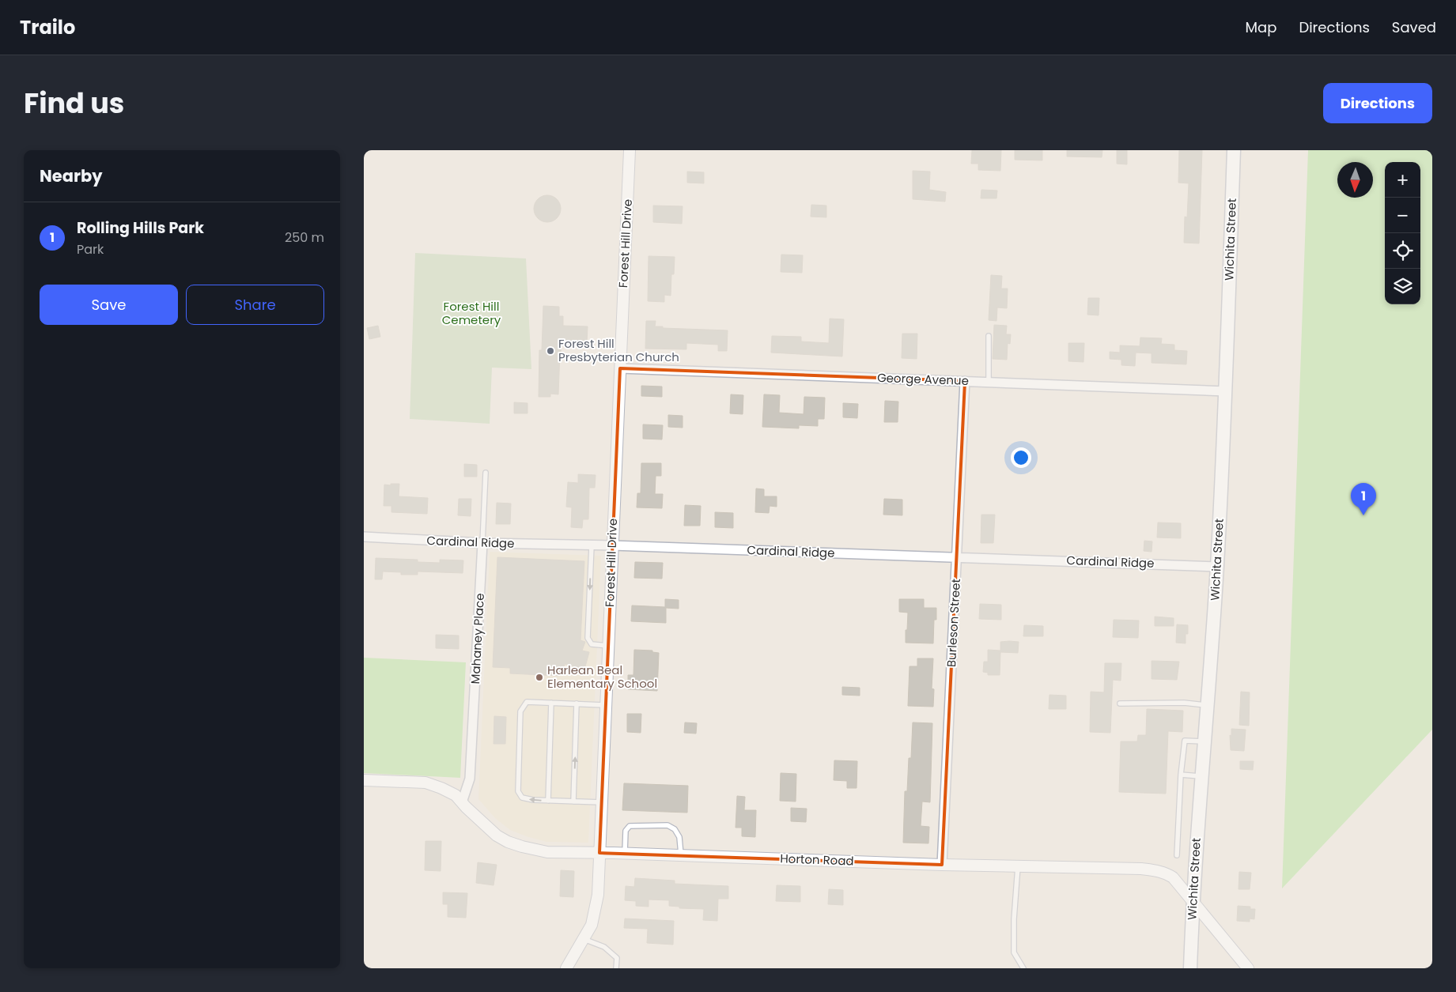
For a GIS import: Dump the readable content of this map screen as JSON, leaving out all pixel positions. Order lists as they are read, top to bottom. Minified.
{"streets":{"main road":["Wichita Street"],"street":["Forest Hill Drive","George Avenue","Cardinal Ridge","Burleson Street","Mahaney Place","Horton Road"]},"crossings":[["Wichita Street","George Avenue"],["Wichita Street","Cardinal Ridge"],["Wichita Street","Horton Road"],["Forest Hill Drive","George Avenue"],["Forest Hill Drive","Cardinal Ridge"],["Forest Hill Drive","Horton Road"],["George Avenue","Burleson Street"],["Cardinal Ridge","Burleson Street"],["Cardinal Ridge","Mahaney Place"],["Burleson Street","Horton Road"],["Mahaney Place","Horton Road"]],"parks":["Forest Hill Cemetery"],"places":["Forest Hill Presbyterian Church","Harlean Beal Elementary School"],"north":"bottom","page":{"header":"Trailo","nav":["Map","Directions","Saved"],"title":"Find us","buttons":["Directions",["Save","Share"]],"heading":"Nearby","map_buttons":["+","−"],"list":[{"mark":"1","name":"Rolling Hills Park","note":"Park","value":"250 m"}],"pins":"1"}}
